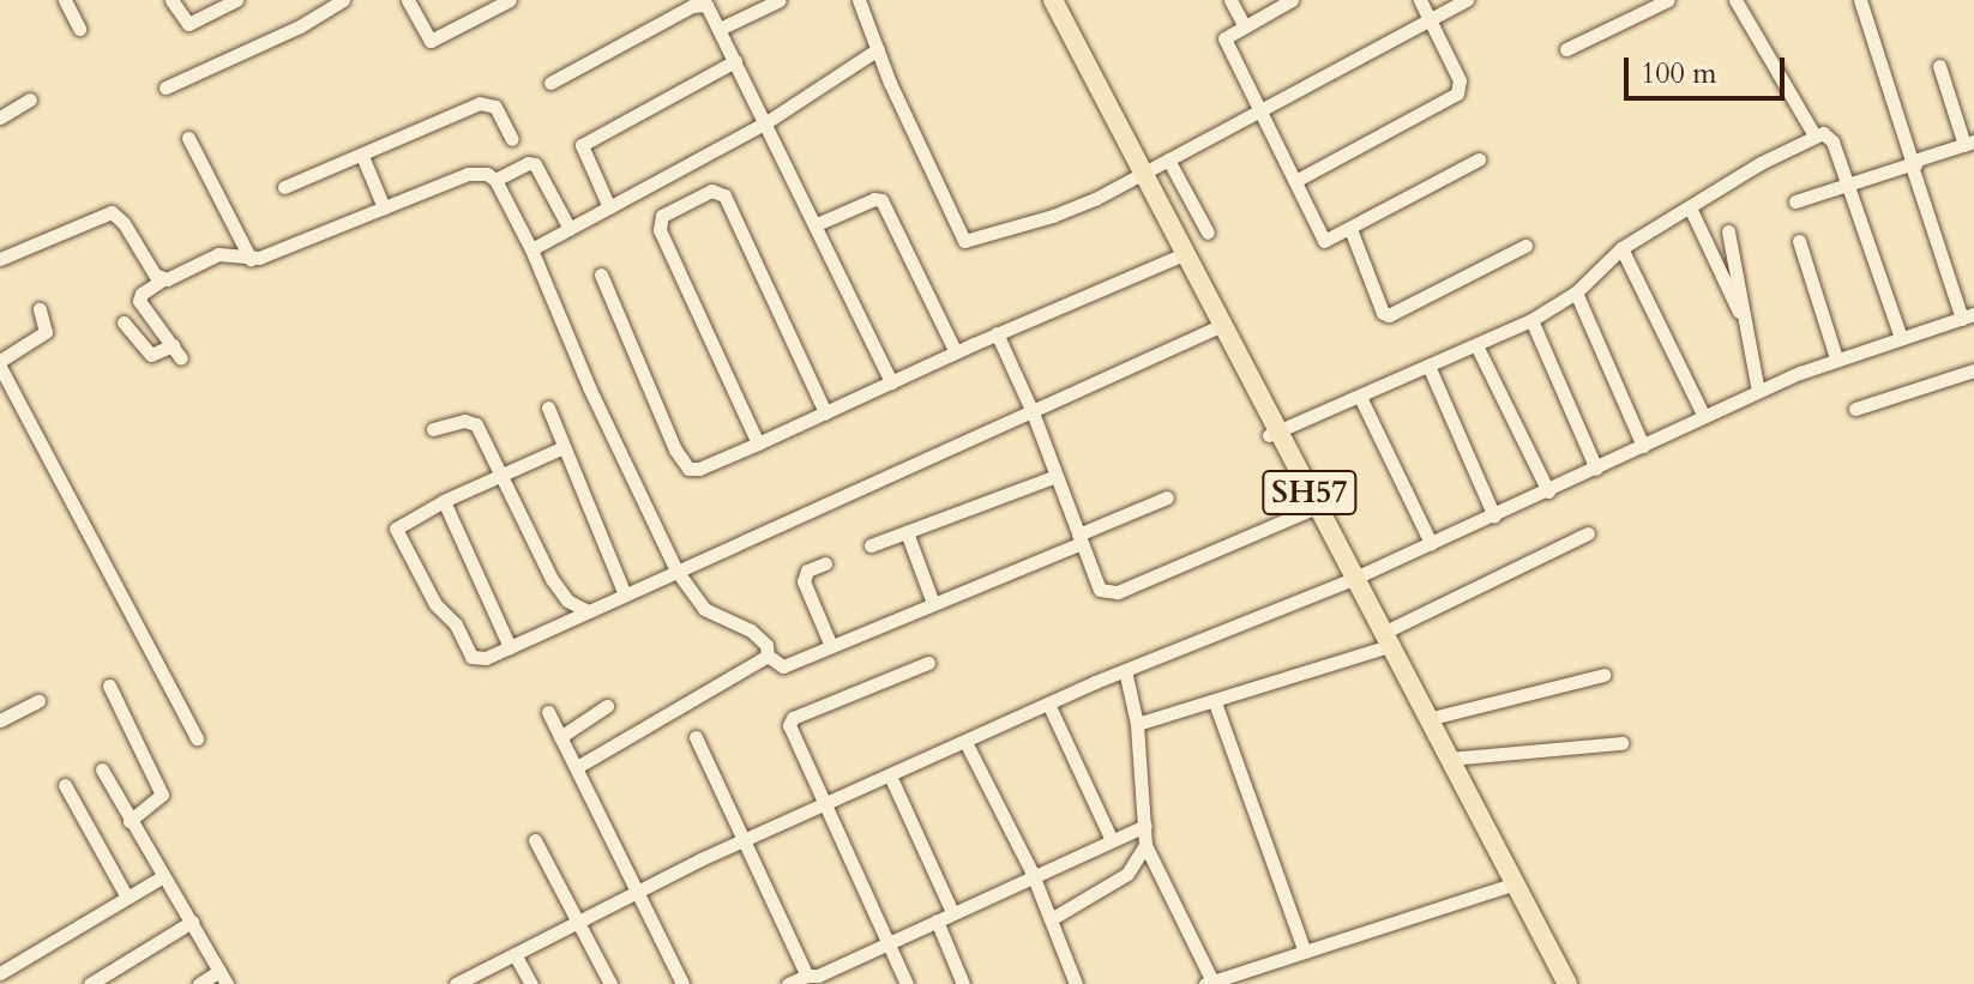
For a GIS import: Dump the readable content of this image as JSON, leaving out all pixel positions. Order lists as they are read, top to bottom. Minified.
{"streets":{"main road":["SH57"]},"scale_bar":"100 m"}
